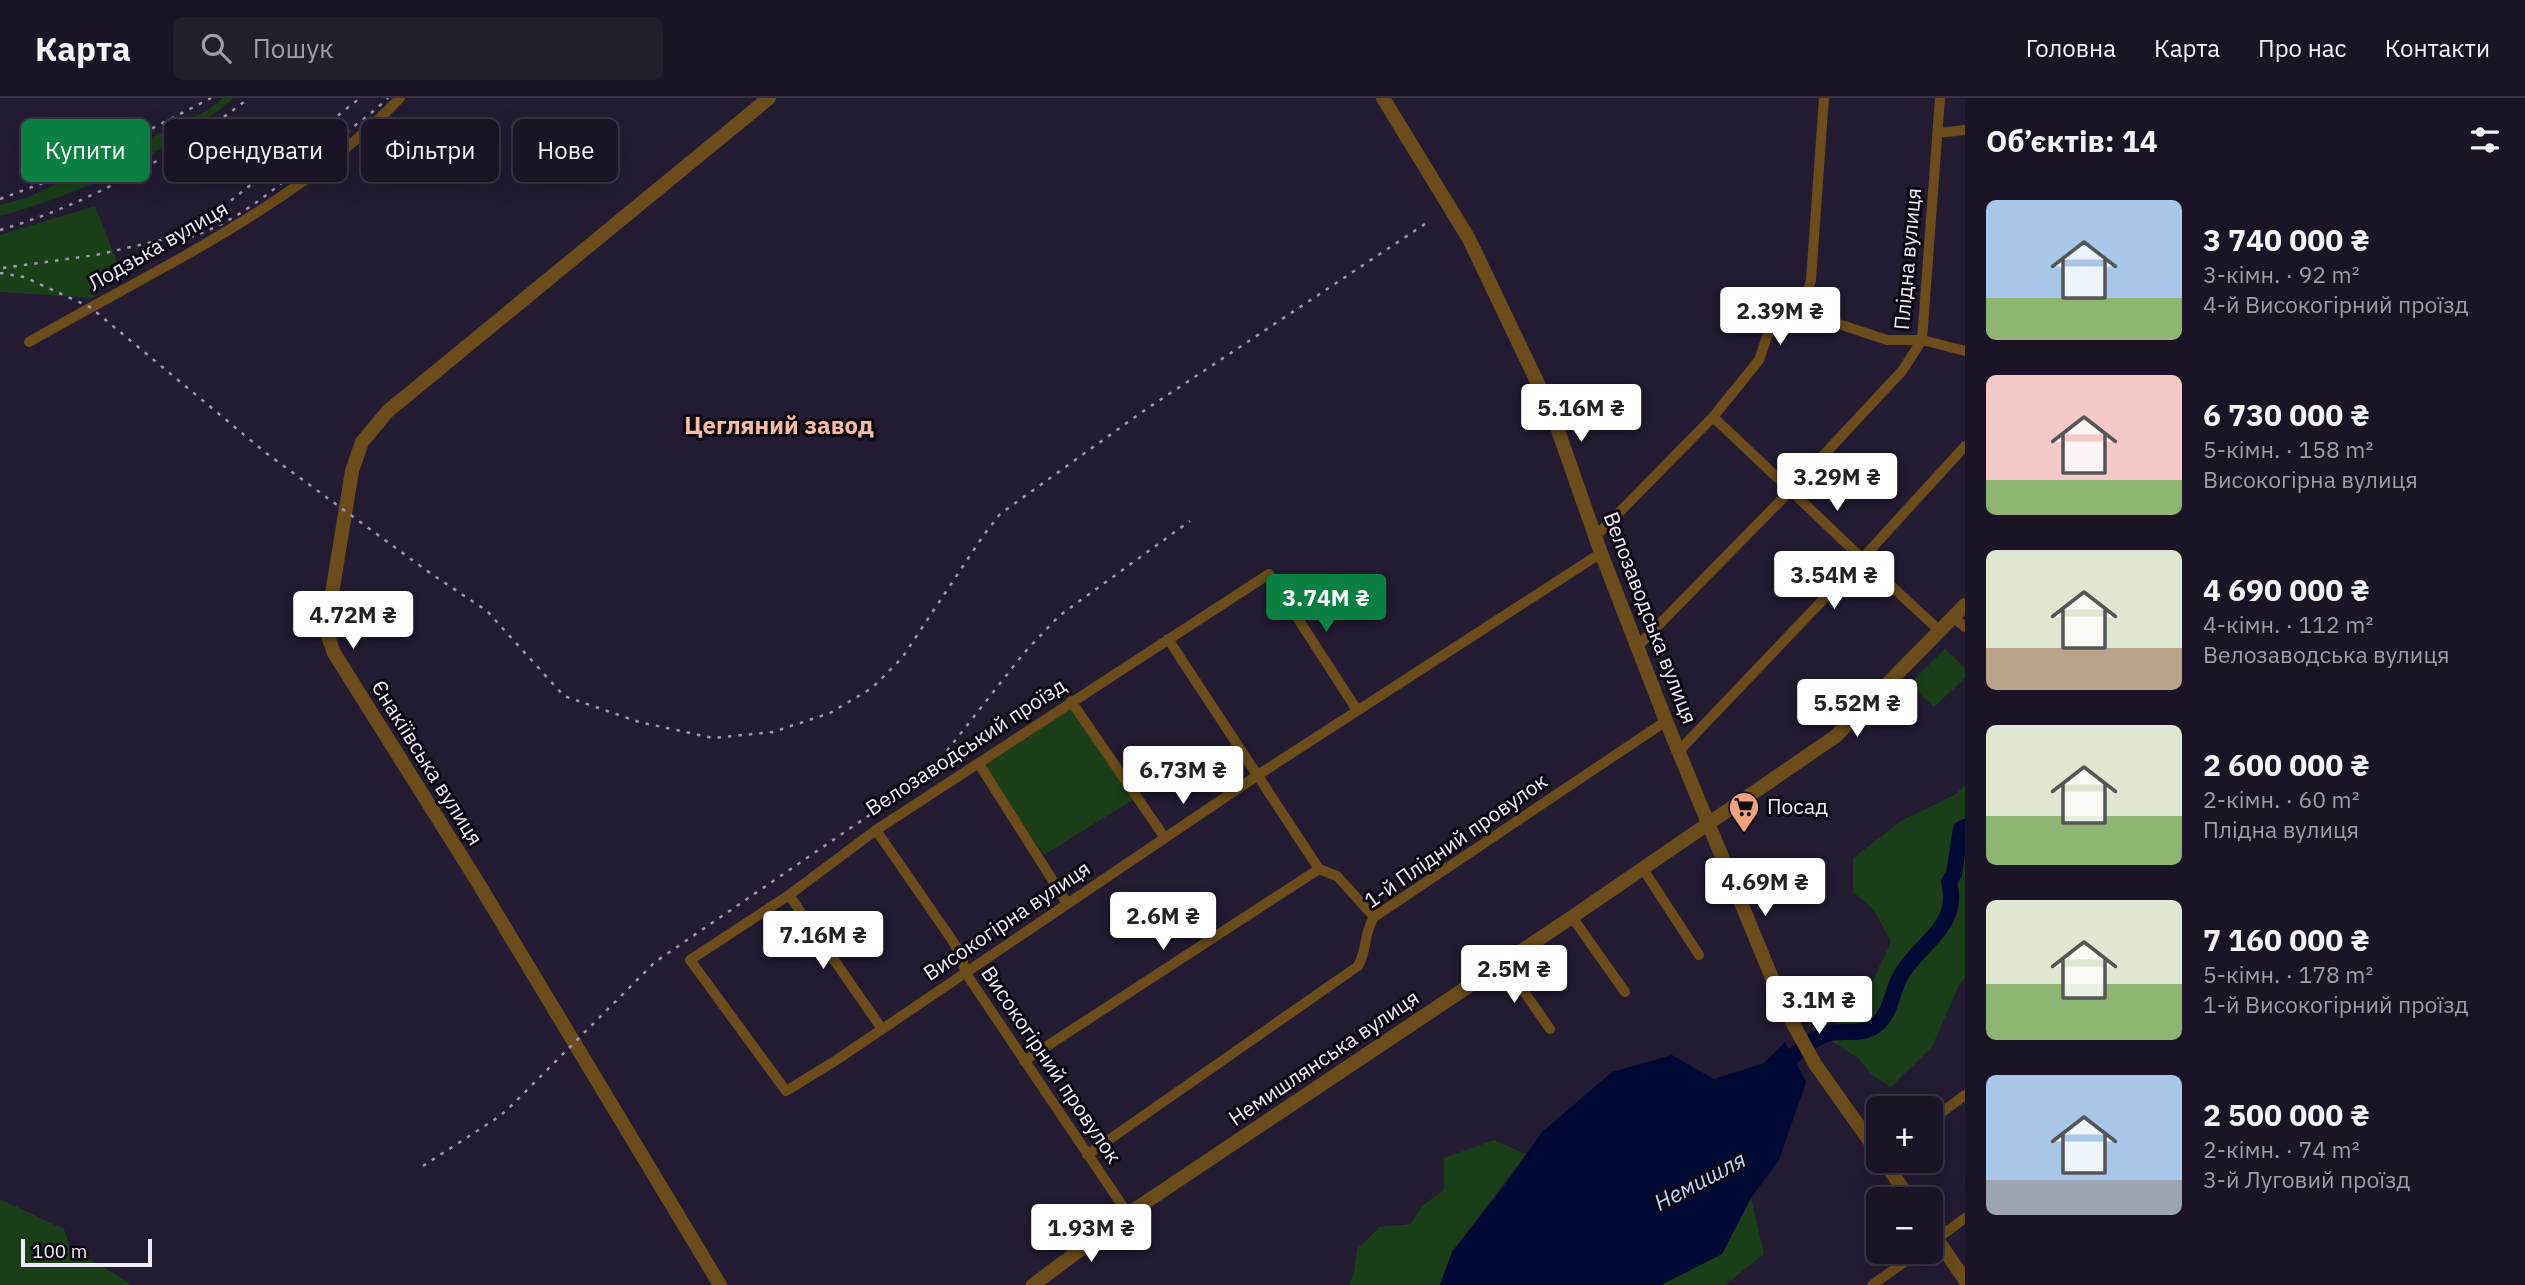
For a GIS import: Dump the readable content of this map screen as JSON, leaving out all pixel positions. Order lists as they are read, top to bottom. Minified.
{"streets":{"street":["Лодзька вулиця","Плідна вулиця","Велозаводська вулиця","Велозаводський проїзд","Єнакіївська вулиця","1-й Плідний провулок","Високогірна вулиця","Немишлянська вулиця","Високогірний провулок"]},"crossings":[["Плідна вулиця","Велозаводська вулиця"],["Велозаводська вулиця","1-й Плідний провулок"],["Велозаводська вулиця","Високогірна вулиця"],["Велозаводська вулиця","Немишлянська вулиця"],["Велозаводський проїзд","Високогірна вулиця"],["Велозаводський проїзд","Високогірний провулок"],["1-й Плідний провулок","Високогірний провулок"],["Високогірна вулиця","Високогірний провулок"],["Немишлянська вулиця","Високогірний провулок"]],"districts":["Цегляний завод"],"water":["Немишля"],"places":{"supermarket":["Посад"]},"scale_bar":"100 m","page":{"header":"Карта","search":"Пошук","nav":["Головна","Карта","Про нас","Контакти"],"heading":"Об’єктів: 14","chip":["Купити","Орендувати","Фільтри","Нове"],"list":[{"name":"3 740 000 ₴","note":"3-кімн. · 92 m² · 4-й Високогірний проїзд"},{"name":"6 730 000 ₴","note":"5-кімн. · 158 m² · Високогірна вулиця"},{"name":"4 690 000 ₴","note":"4-кімн. · 112 m² · Велозаводська вулиця"},{"name":"2 600 000 ₴","note":"2-кімн. · 60 m² · Плідна вулиця"},{"name":"7 160 000 ₴","note":"5-кімн. · 178 m² · 1-й Високогірний проїзд"},{"name":"2 500 000 ₴","note":"2-кімн. · 74 m² · 3-й Луговий проїзд"}],"price":["2.39M ₴","5.16M ₴","3.29M ₴","3.54M ₴","3.74M ₴","4.72M ₴","5.52M ₴","6.73M ₴","4.69M ₴","2.6M ₴","7.16M ₴","2.5M ₴","3.1M ₴","1.93M ₴"],"map_buttons":["+","−"],"scale":"100 m"}}
